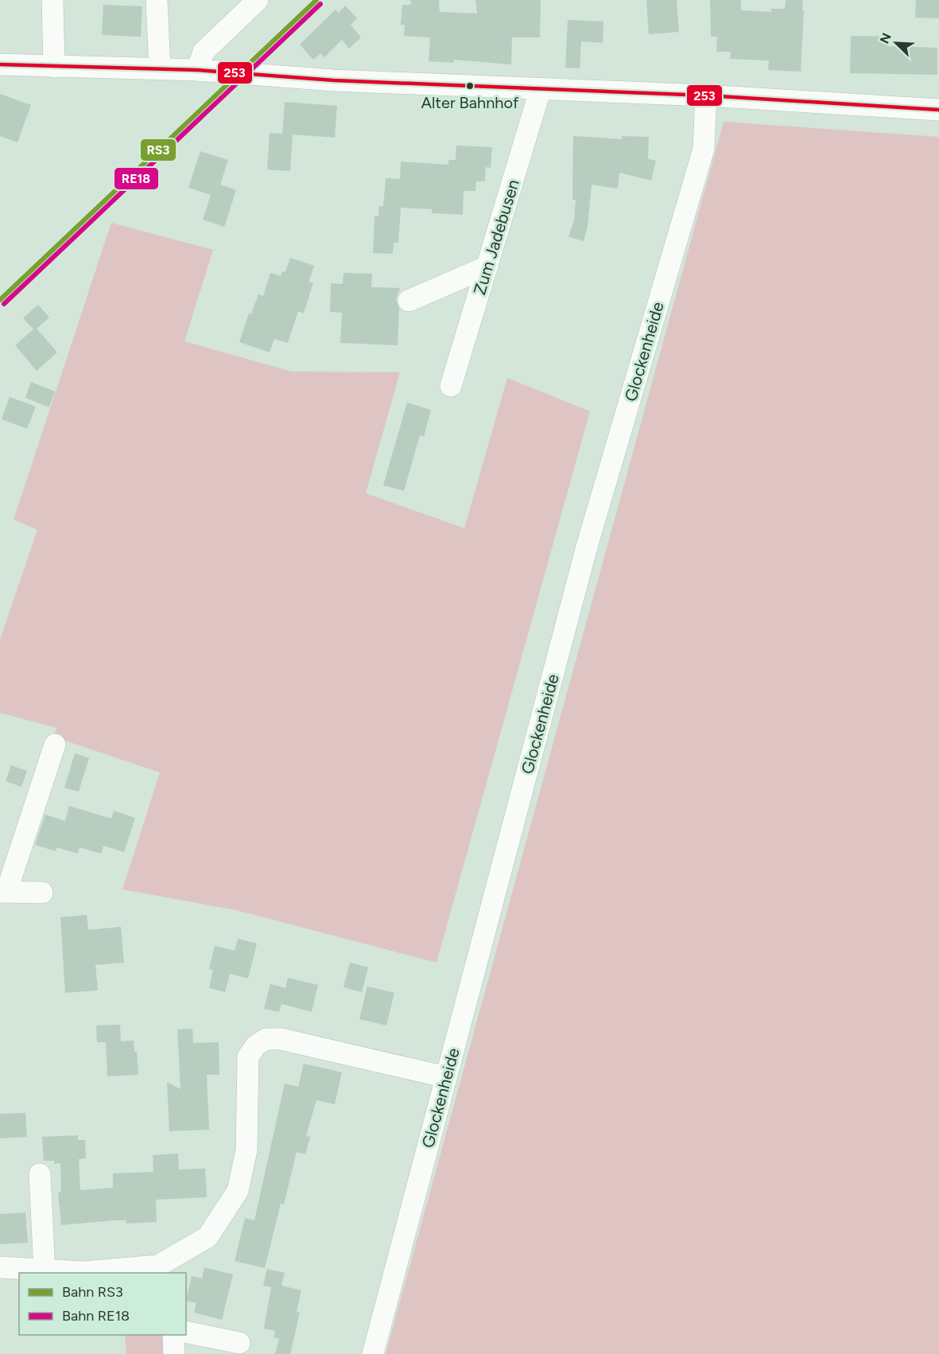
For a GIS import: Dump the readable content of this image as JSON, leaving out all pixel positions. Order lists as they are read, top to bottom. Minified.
{"streets":{"street":["Zum Jadebusen","Glockenheide"]},"places":["Alter Bahnhof"],"lines":["rail line RS3","rail line RE18","transit line 253"],"legend":["Bahn RS3","Bahn RE18"],"north":"top left"}
